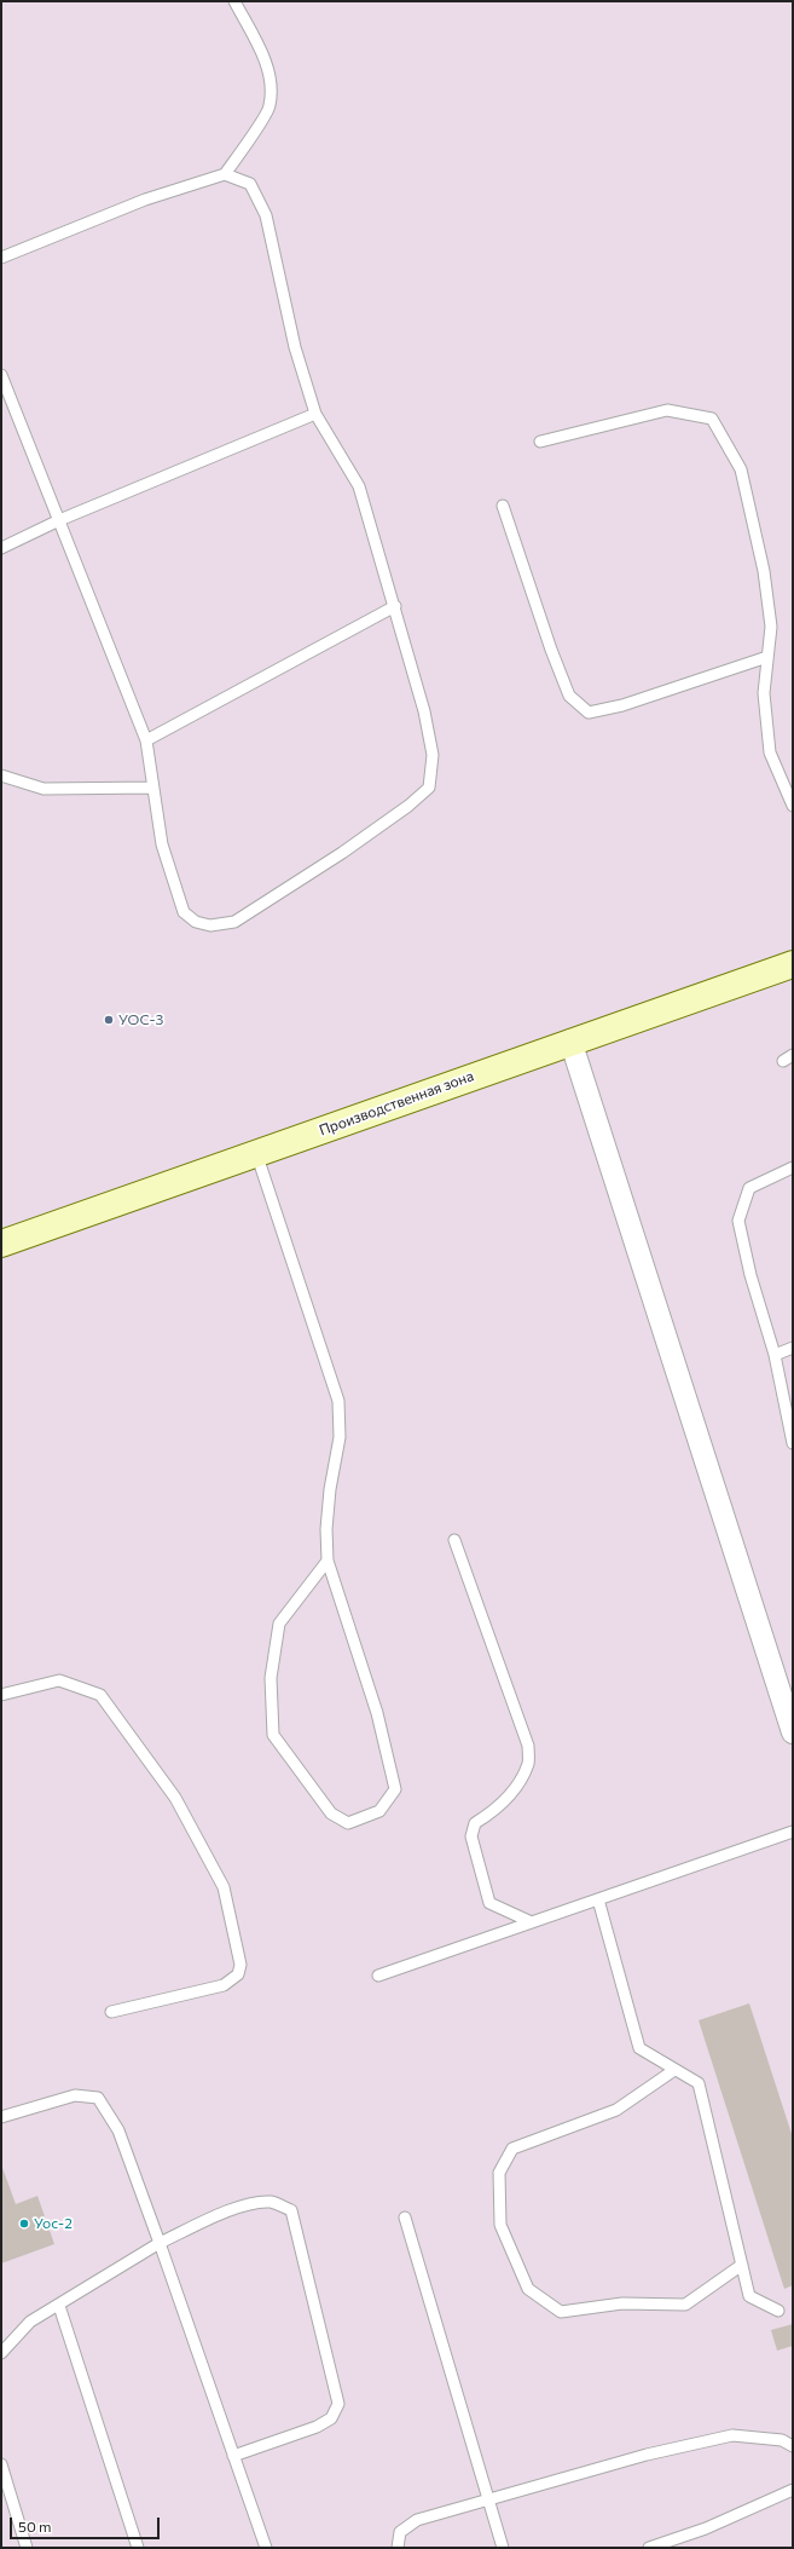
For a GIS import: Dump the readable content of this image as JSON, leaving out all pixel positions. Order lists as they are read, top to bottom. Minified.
{"streets":{"main road":["Производственная зона"]},"places":["УОС-3","Уос-2"],"scale_bar":"50 m"}
